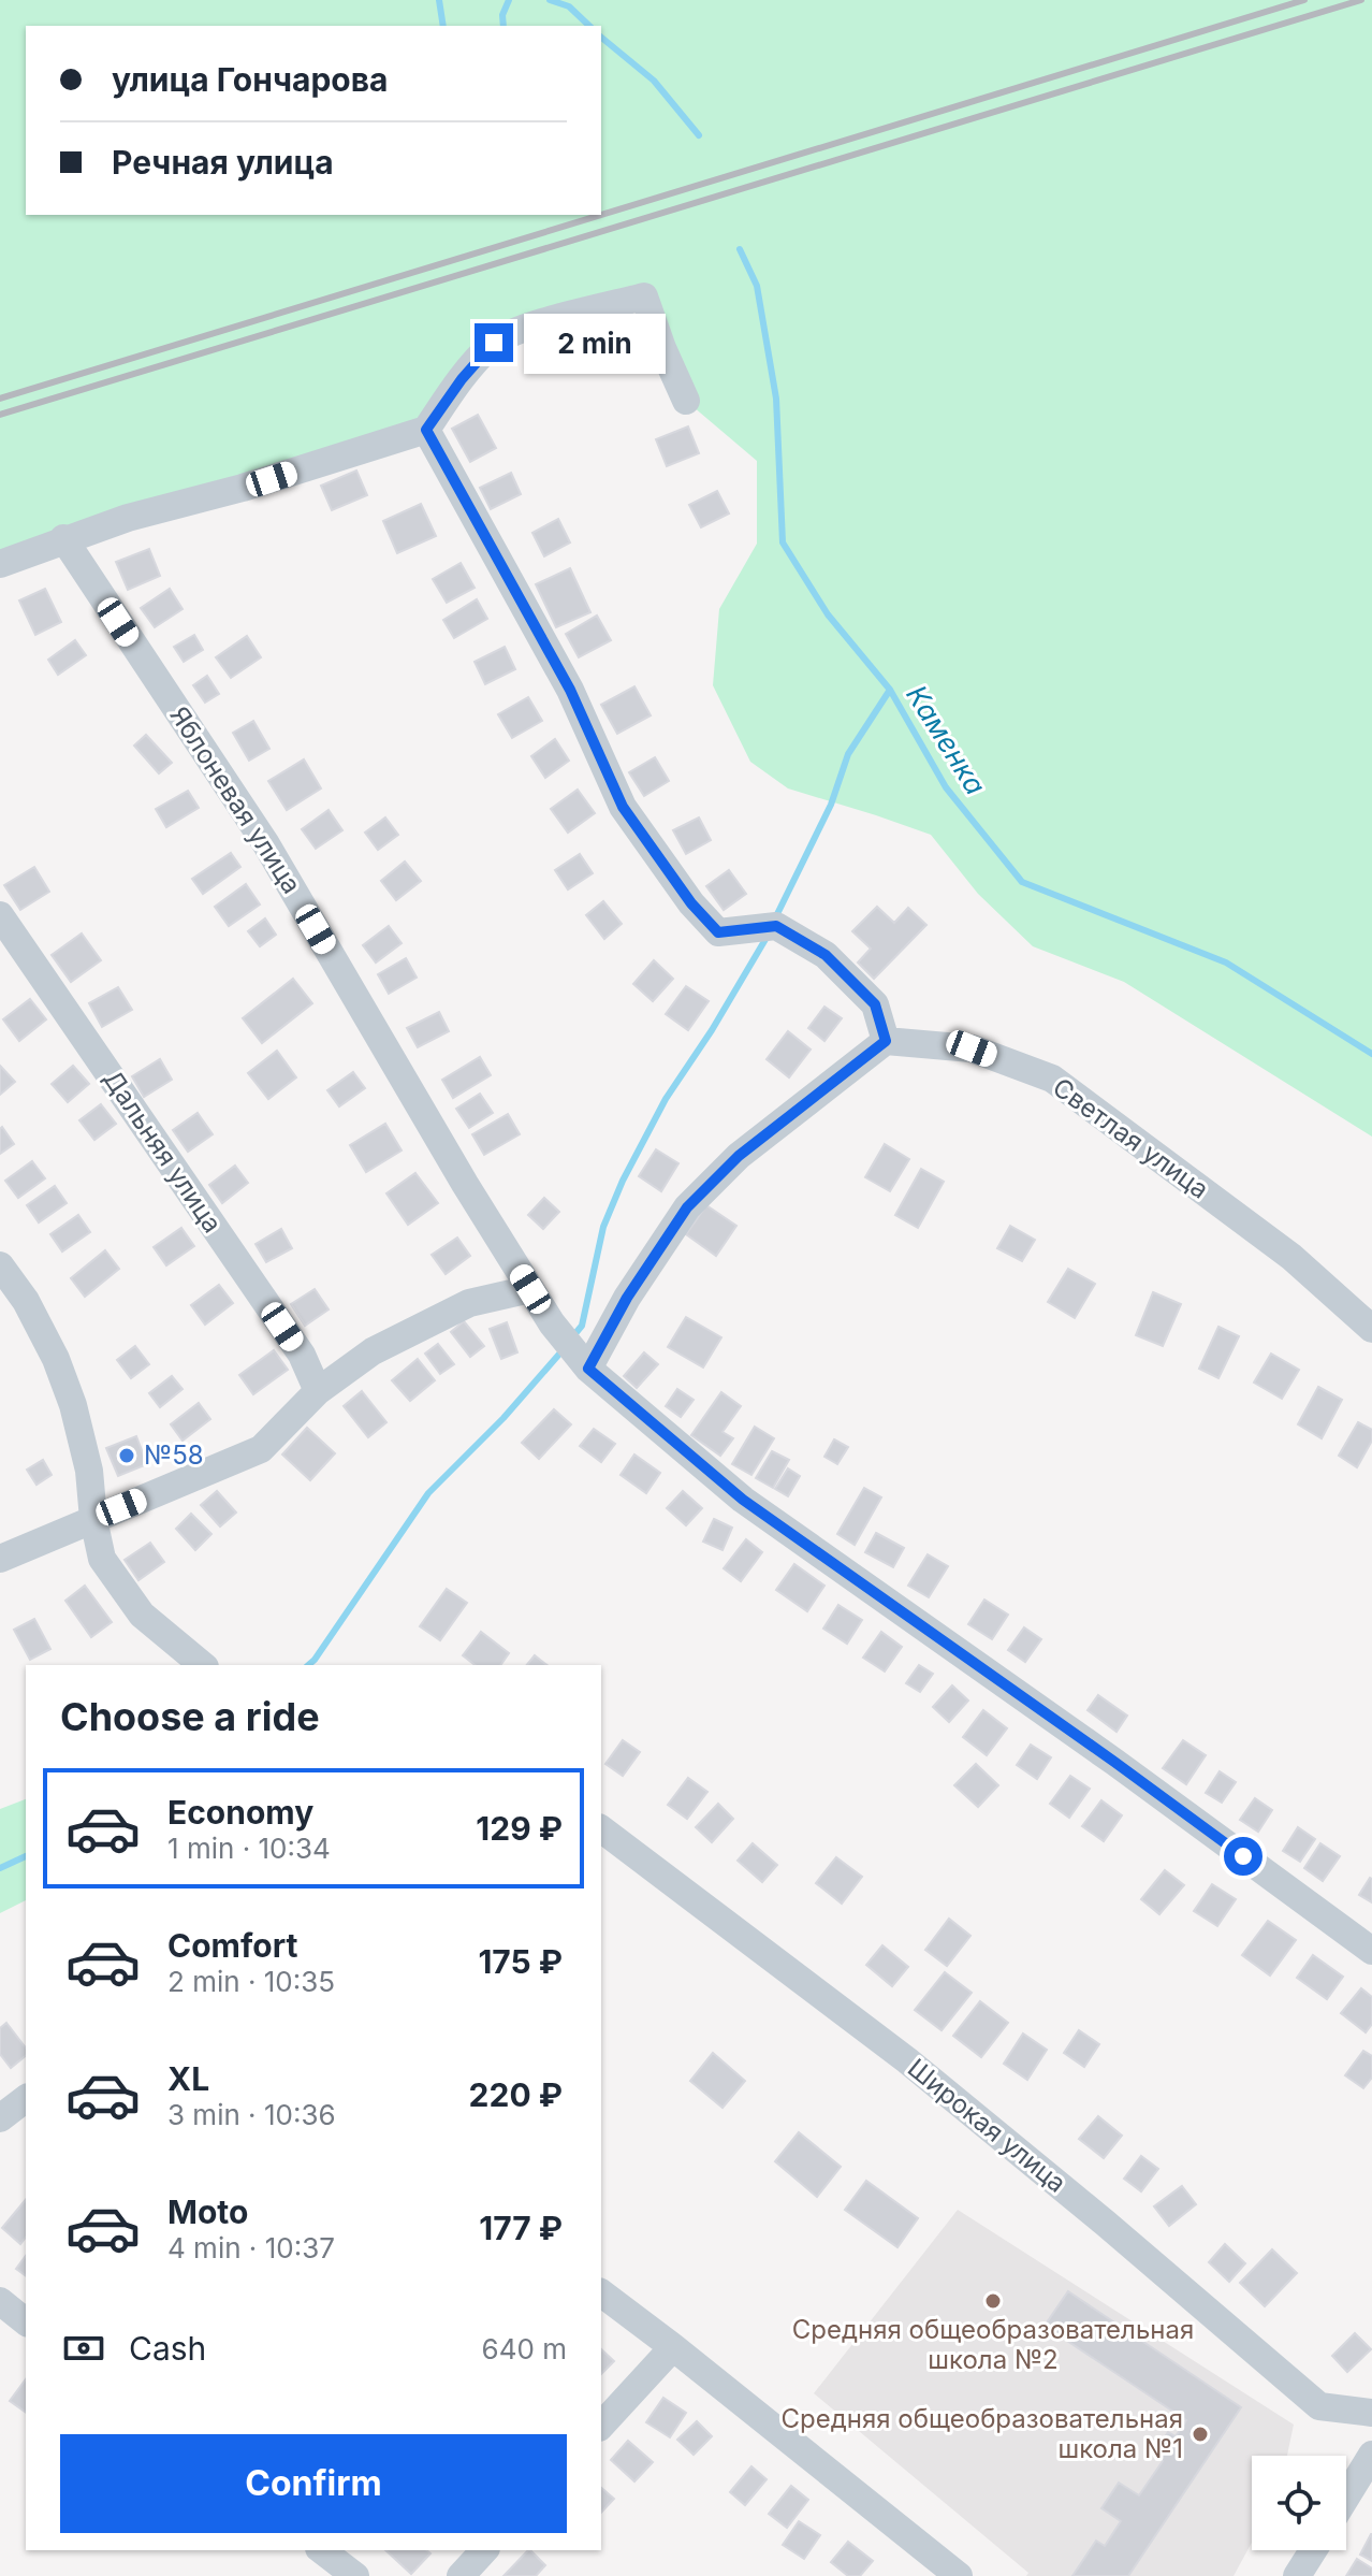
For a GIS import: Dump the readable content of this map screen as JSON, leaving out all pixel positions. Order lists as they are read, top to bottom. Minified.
{"streets":{"street":["Яблоневая улица","Светлая улица","Дальняя улица","Широкая улица"]},"water":["Каменка"],"places":["№58","Средняя общеобразовательная школа №2","Средняя общеобразовательная школа №1"],"page":{"banner":["улица Гончарова","Речная улица"],"bubble":"2 min","heading":"Choose a ride","list":[{"name":"Economy","note":"1 min · 10:34","value":"129 ₽"},{"name":"Comfort","note":"2 min · 10:35","value":"175 ₽"},{"name":"XL","note":"3 min · 10:36","value":"220 ₽"},{"name":"Moto","note":"4 min · 10:37","value":"177 ₽"}],"pay":["Cash","640 m"],"buttons":"Confirm"}}
